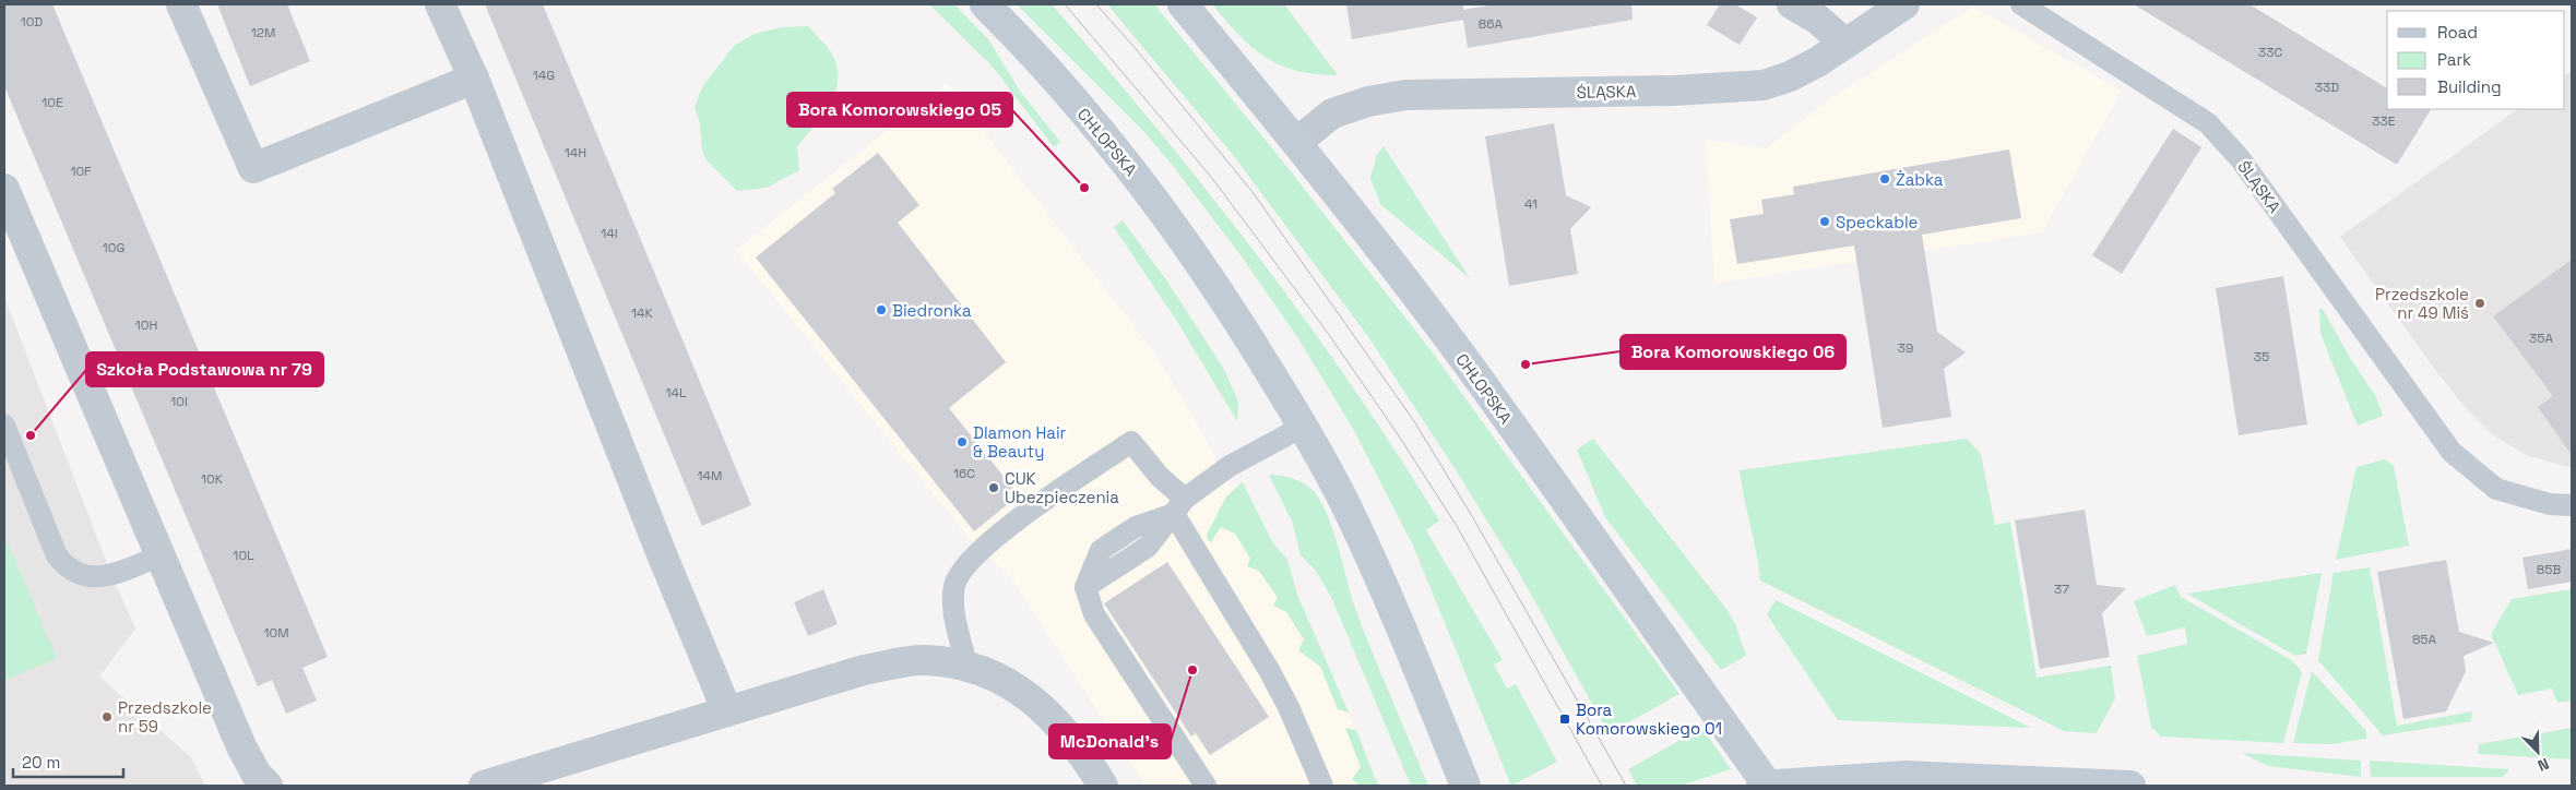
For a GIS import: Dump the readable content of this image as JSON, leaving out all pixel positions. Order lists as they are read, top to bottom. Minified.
{"streets":{"main road":["CHŁOPSKA"],"street":["ŚLĄSKA"]},"crossings":[["ŚLĄSKA","CHŁOPSKA"]],"places":{"other":["Żabka","Bora Komorowskiego 05","Speckable","Przedszkole nr 49 Miś","Biedronka","Bora Komorowskiego 06","Szkoła Podstawowa nr 79","DIamon Hair & Beauty","CUK Ubezpieczenia","McDonald's","Przedszkole nr 59"],"transit":["Bora Komorowskiego 01"]},"house_numbers":["10D","86A","12M","33C","14G","33D","10E","33E","14H","10F","41","14I","10G","14K","10H","35A","39","35","14L","10I","16C","14M","10K","10L","85B","37","10M","85A"],"legend":["Road","Park","Building"],"scale_bar":"20 m","north":"bottom right"}
